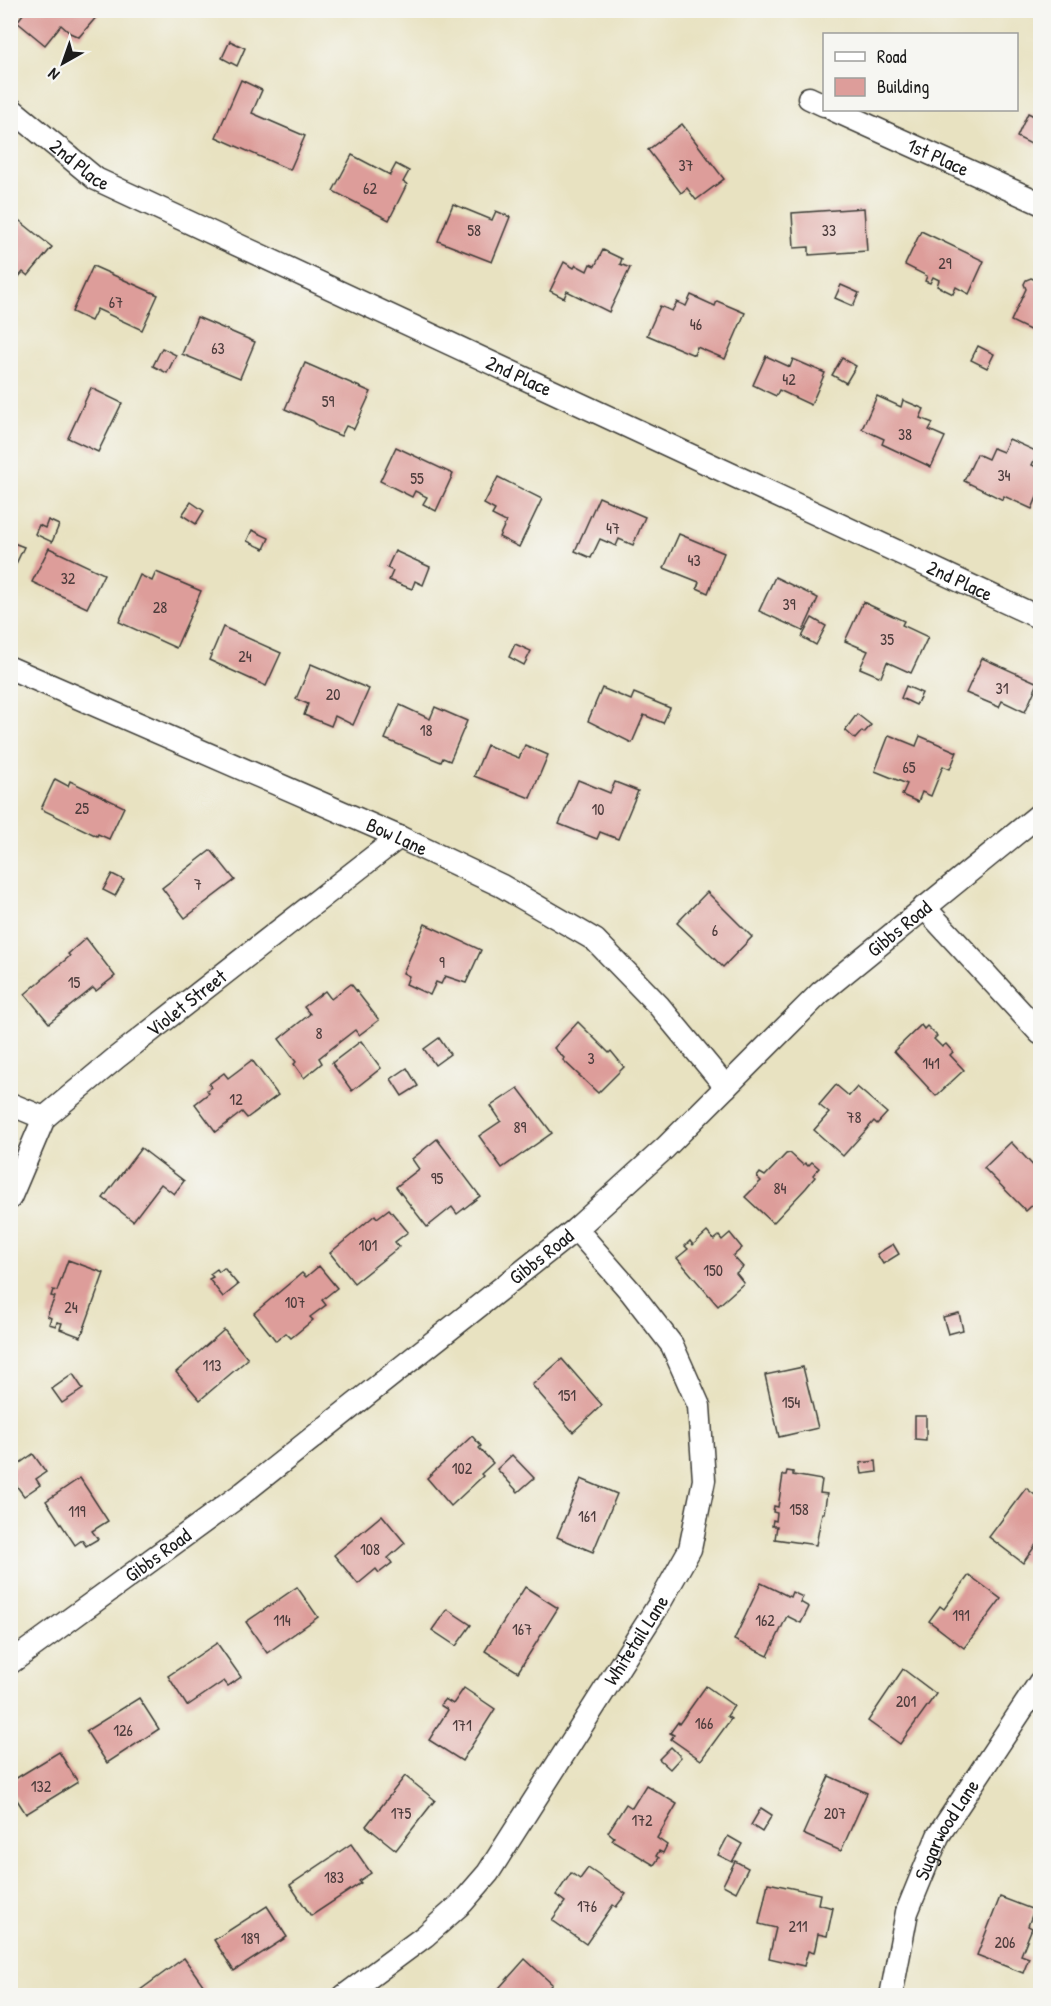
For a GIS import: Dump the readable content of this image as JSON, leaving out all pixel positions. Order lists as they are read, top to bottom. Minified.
{"streets":{"street":["1st Place","2nd Place","Bow Lane","Gibbs Road","Violet Street","Whitetail Lane","Sugarwood Lane"]},"crossings":[["Bow Lane","Gibbs Road"],["Bow Lane","Violet Street"],["Gibbs Road","Whitetail Lane"]],"house_numbers":["37","62","58","33","29","67","46","63","42","59","38","34","55","47","43","32","39","28","35","24","31","20","18","65","25","10","7","6","9","15","8","3","141","12","78","89","95","84","101","150","107","24","113","151","154","102","158","119","161","108","191","114","162","167","201","166","171","126","132","175","207","172","183","176","211","189","206"],"legend":["Road","Building"],"north":"bottom left"}
